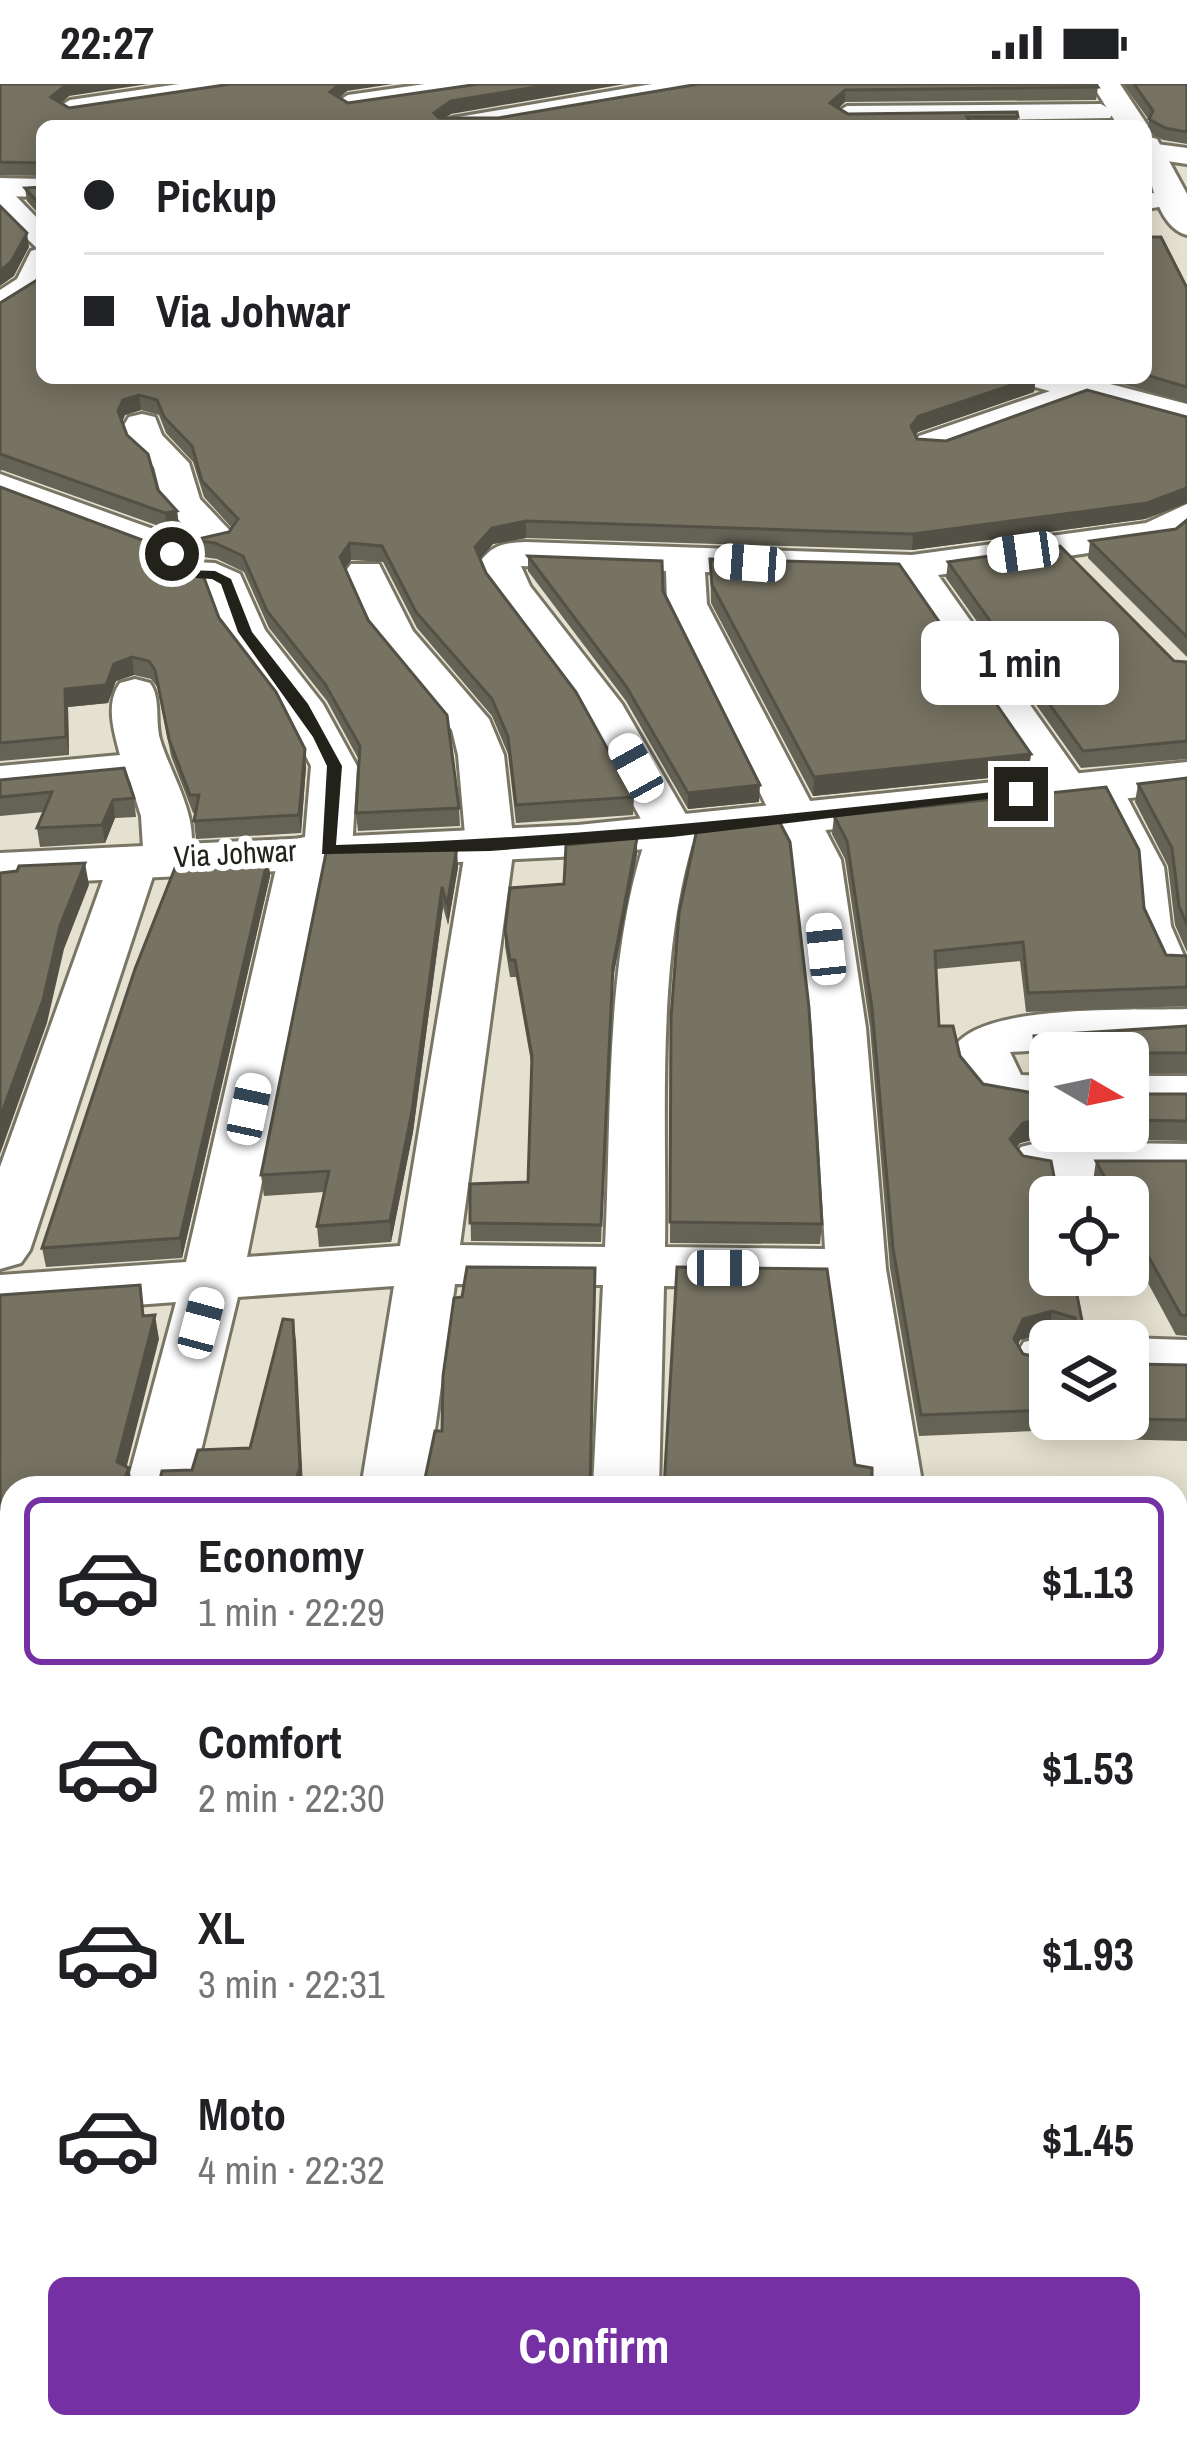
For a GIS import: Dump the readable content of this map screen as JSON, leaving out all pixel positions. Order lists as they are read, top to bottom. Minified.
{"streets":{"main road":["Via Johwar"]},"north":"right","page":{"status":"22:27","banner":["Pickup","Via Johwar"],"bubble":"1 min","list":[{"name":"Economy","note":"1 min · 22:29","value":"$1.13"},{"name":"Comfort","note":"2 min · 22:30","value":"$1.53"},{"name":"XL","note":"3 min · 22:31","value":"$1.93"},{"name":"Moto","note":"4 min · 22:32","value":"$1.45"}],"buttons":"Confirm"}}
